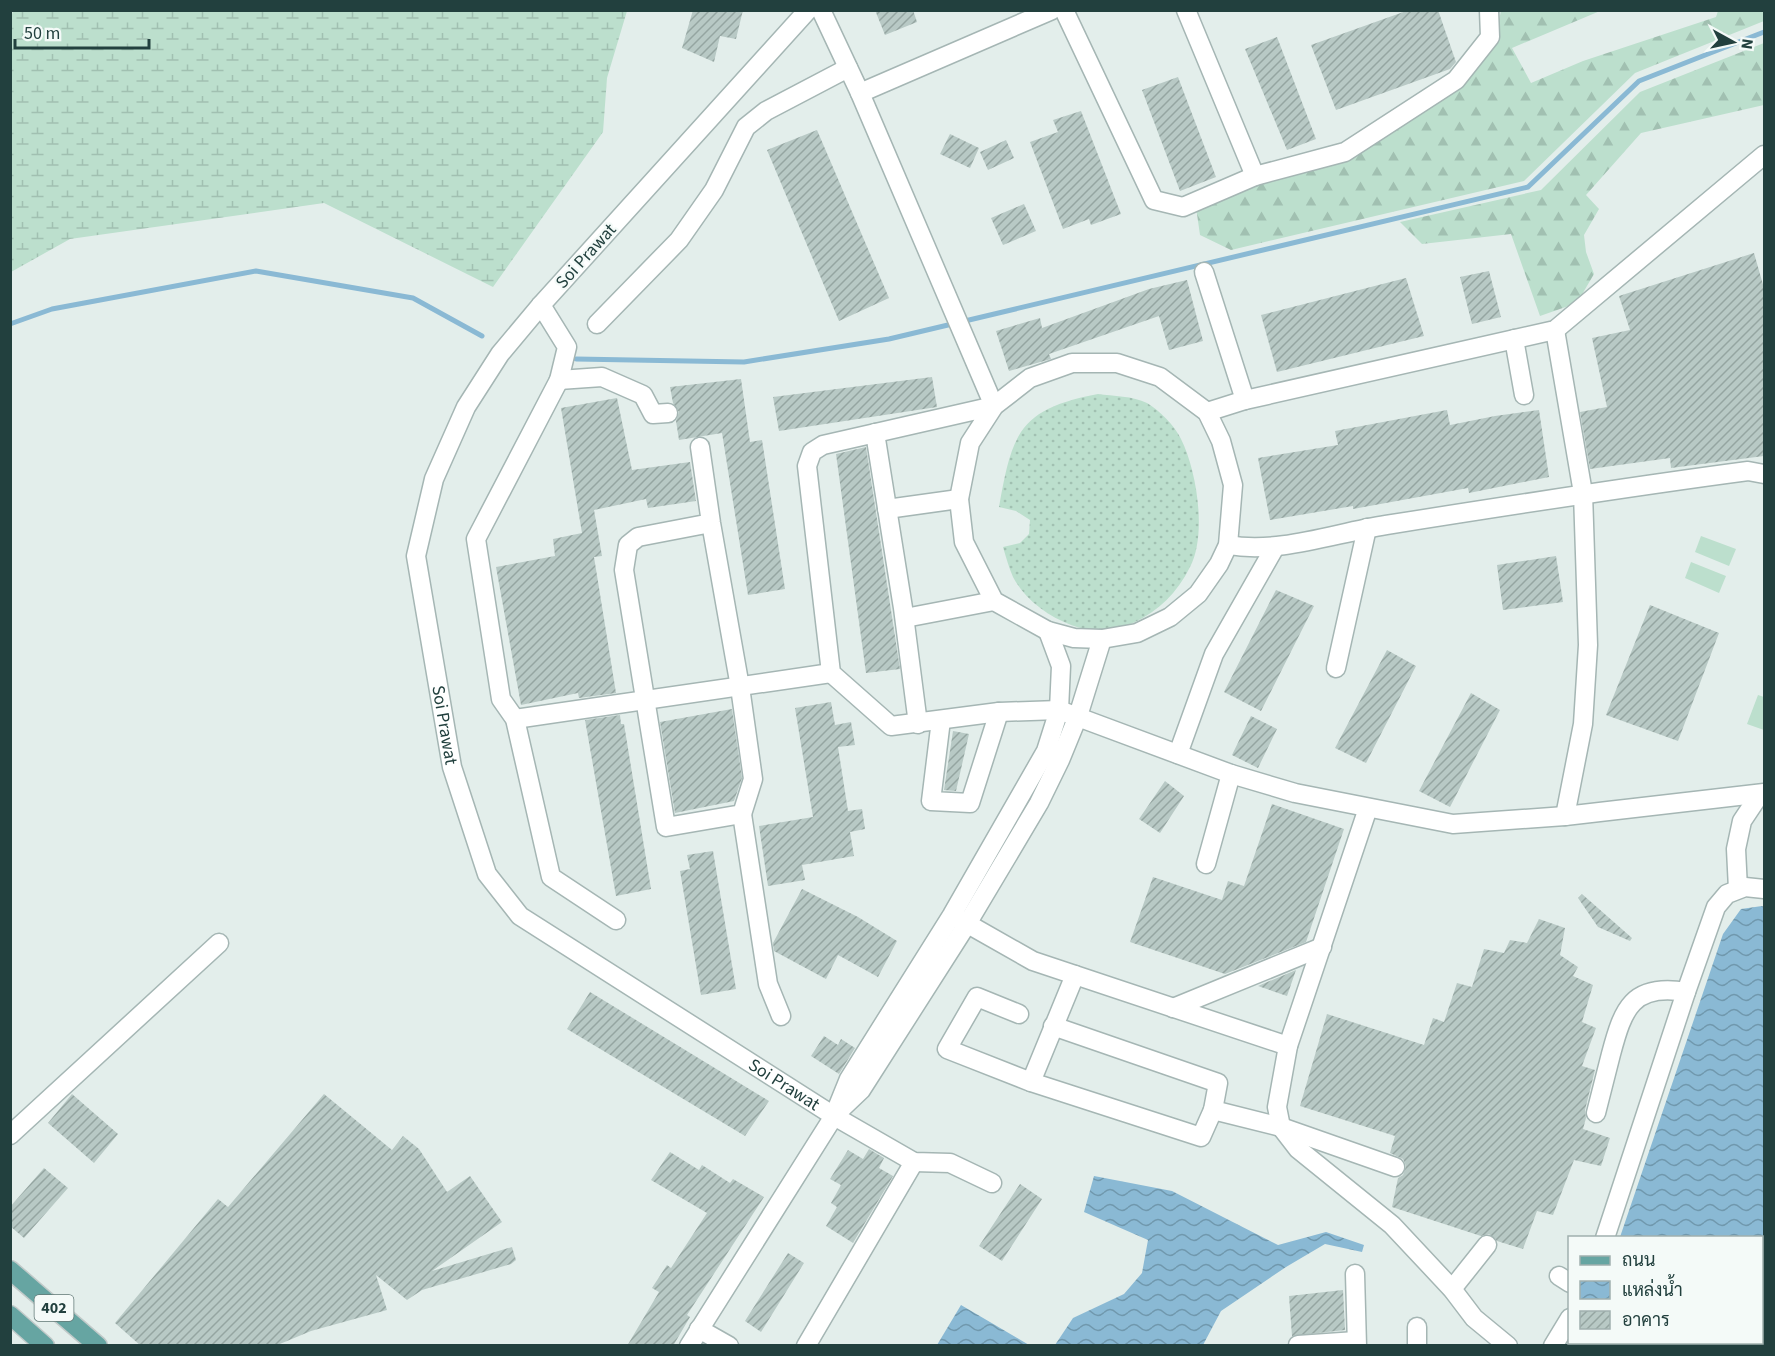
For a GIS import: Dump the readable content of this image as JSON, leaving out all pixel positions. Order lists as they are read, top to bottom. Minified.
{"streets":{"main road":["402"],"street":["Soi Prawat"]},"legend":["ถนน","แหล่งน้ำ","อาคาร"],"scale_bar":"50 m","north":"right"}
